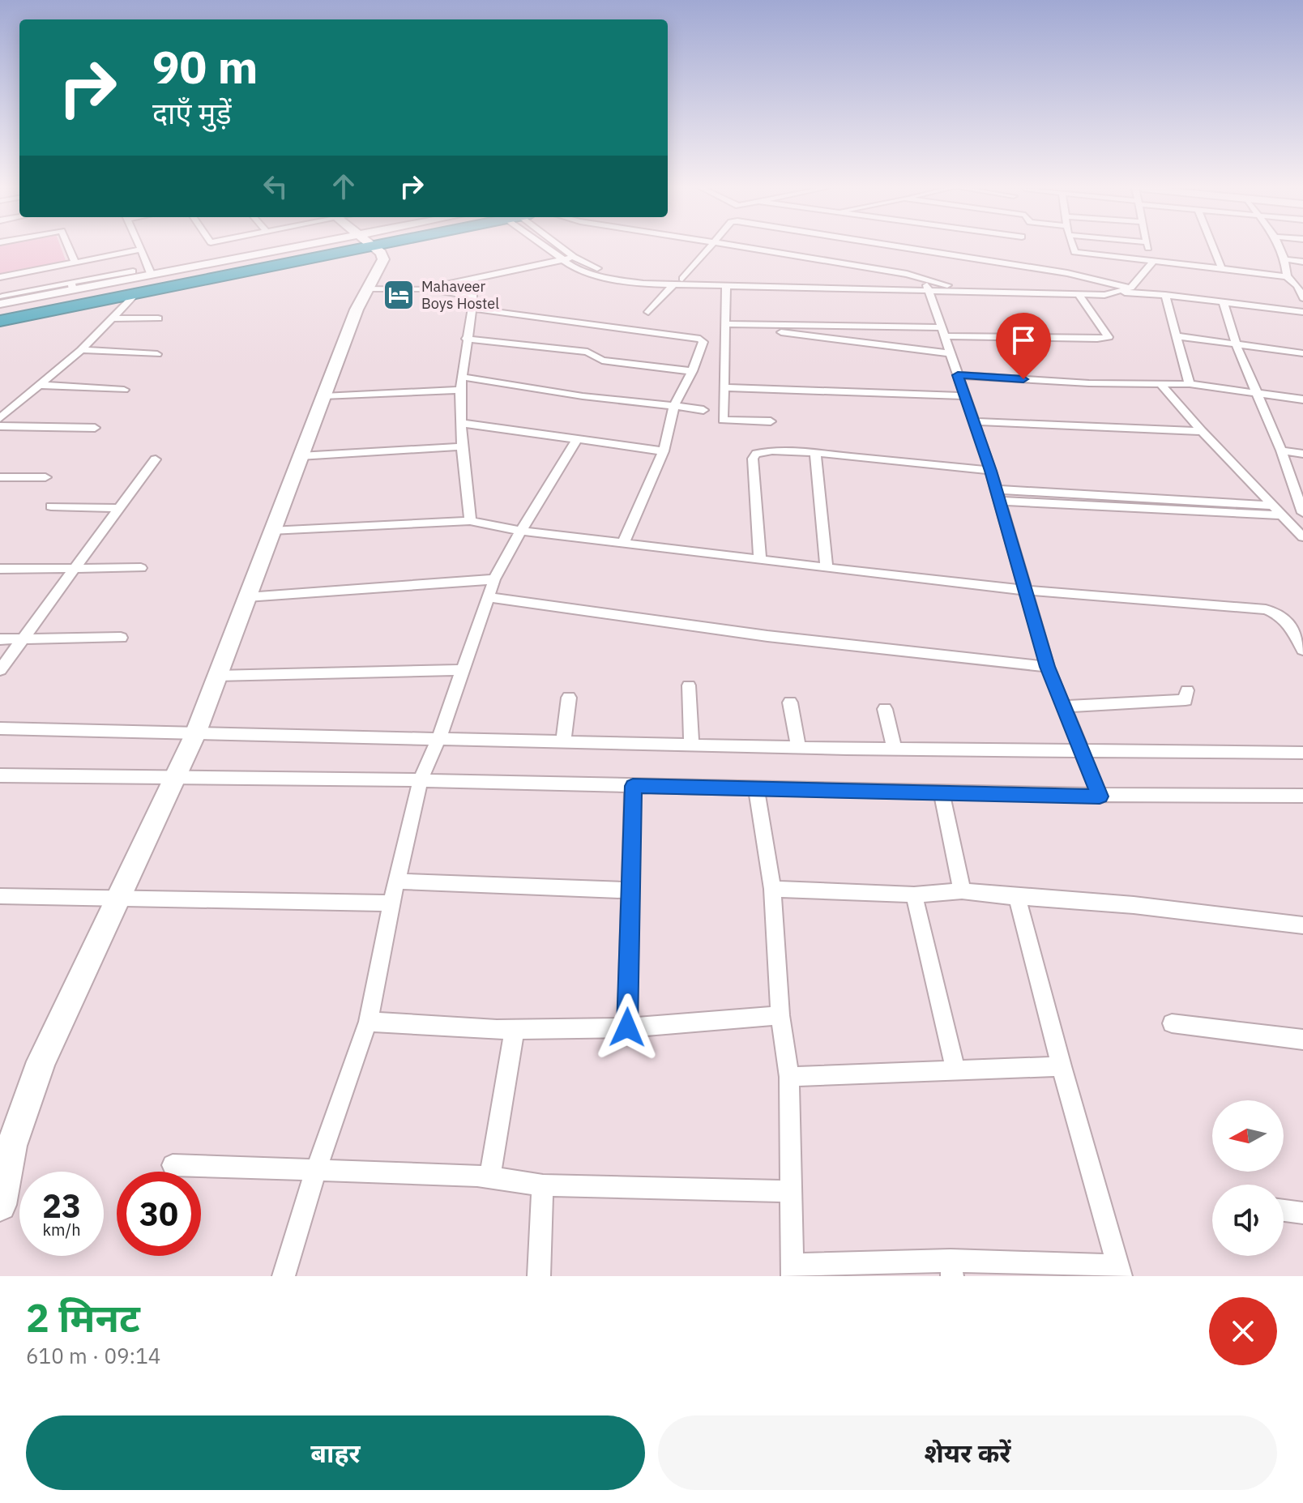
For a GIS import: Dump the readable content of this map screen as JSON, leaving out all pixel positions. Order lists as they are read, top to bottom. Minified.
{"places":{"hotel":["Mahaveer Boys Hostel"]},"north":"left","page":{"turn":["90 m","दाएँ मुड़ें"],"speed":"23 km/h","limit":"30","heading":["2 मिनट","610 m · 09:14"],"buttons":["बाहर","शेयर करें"]}}
